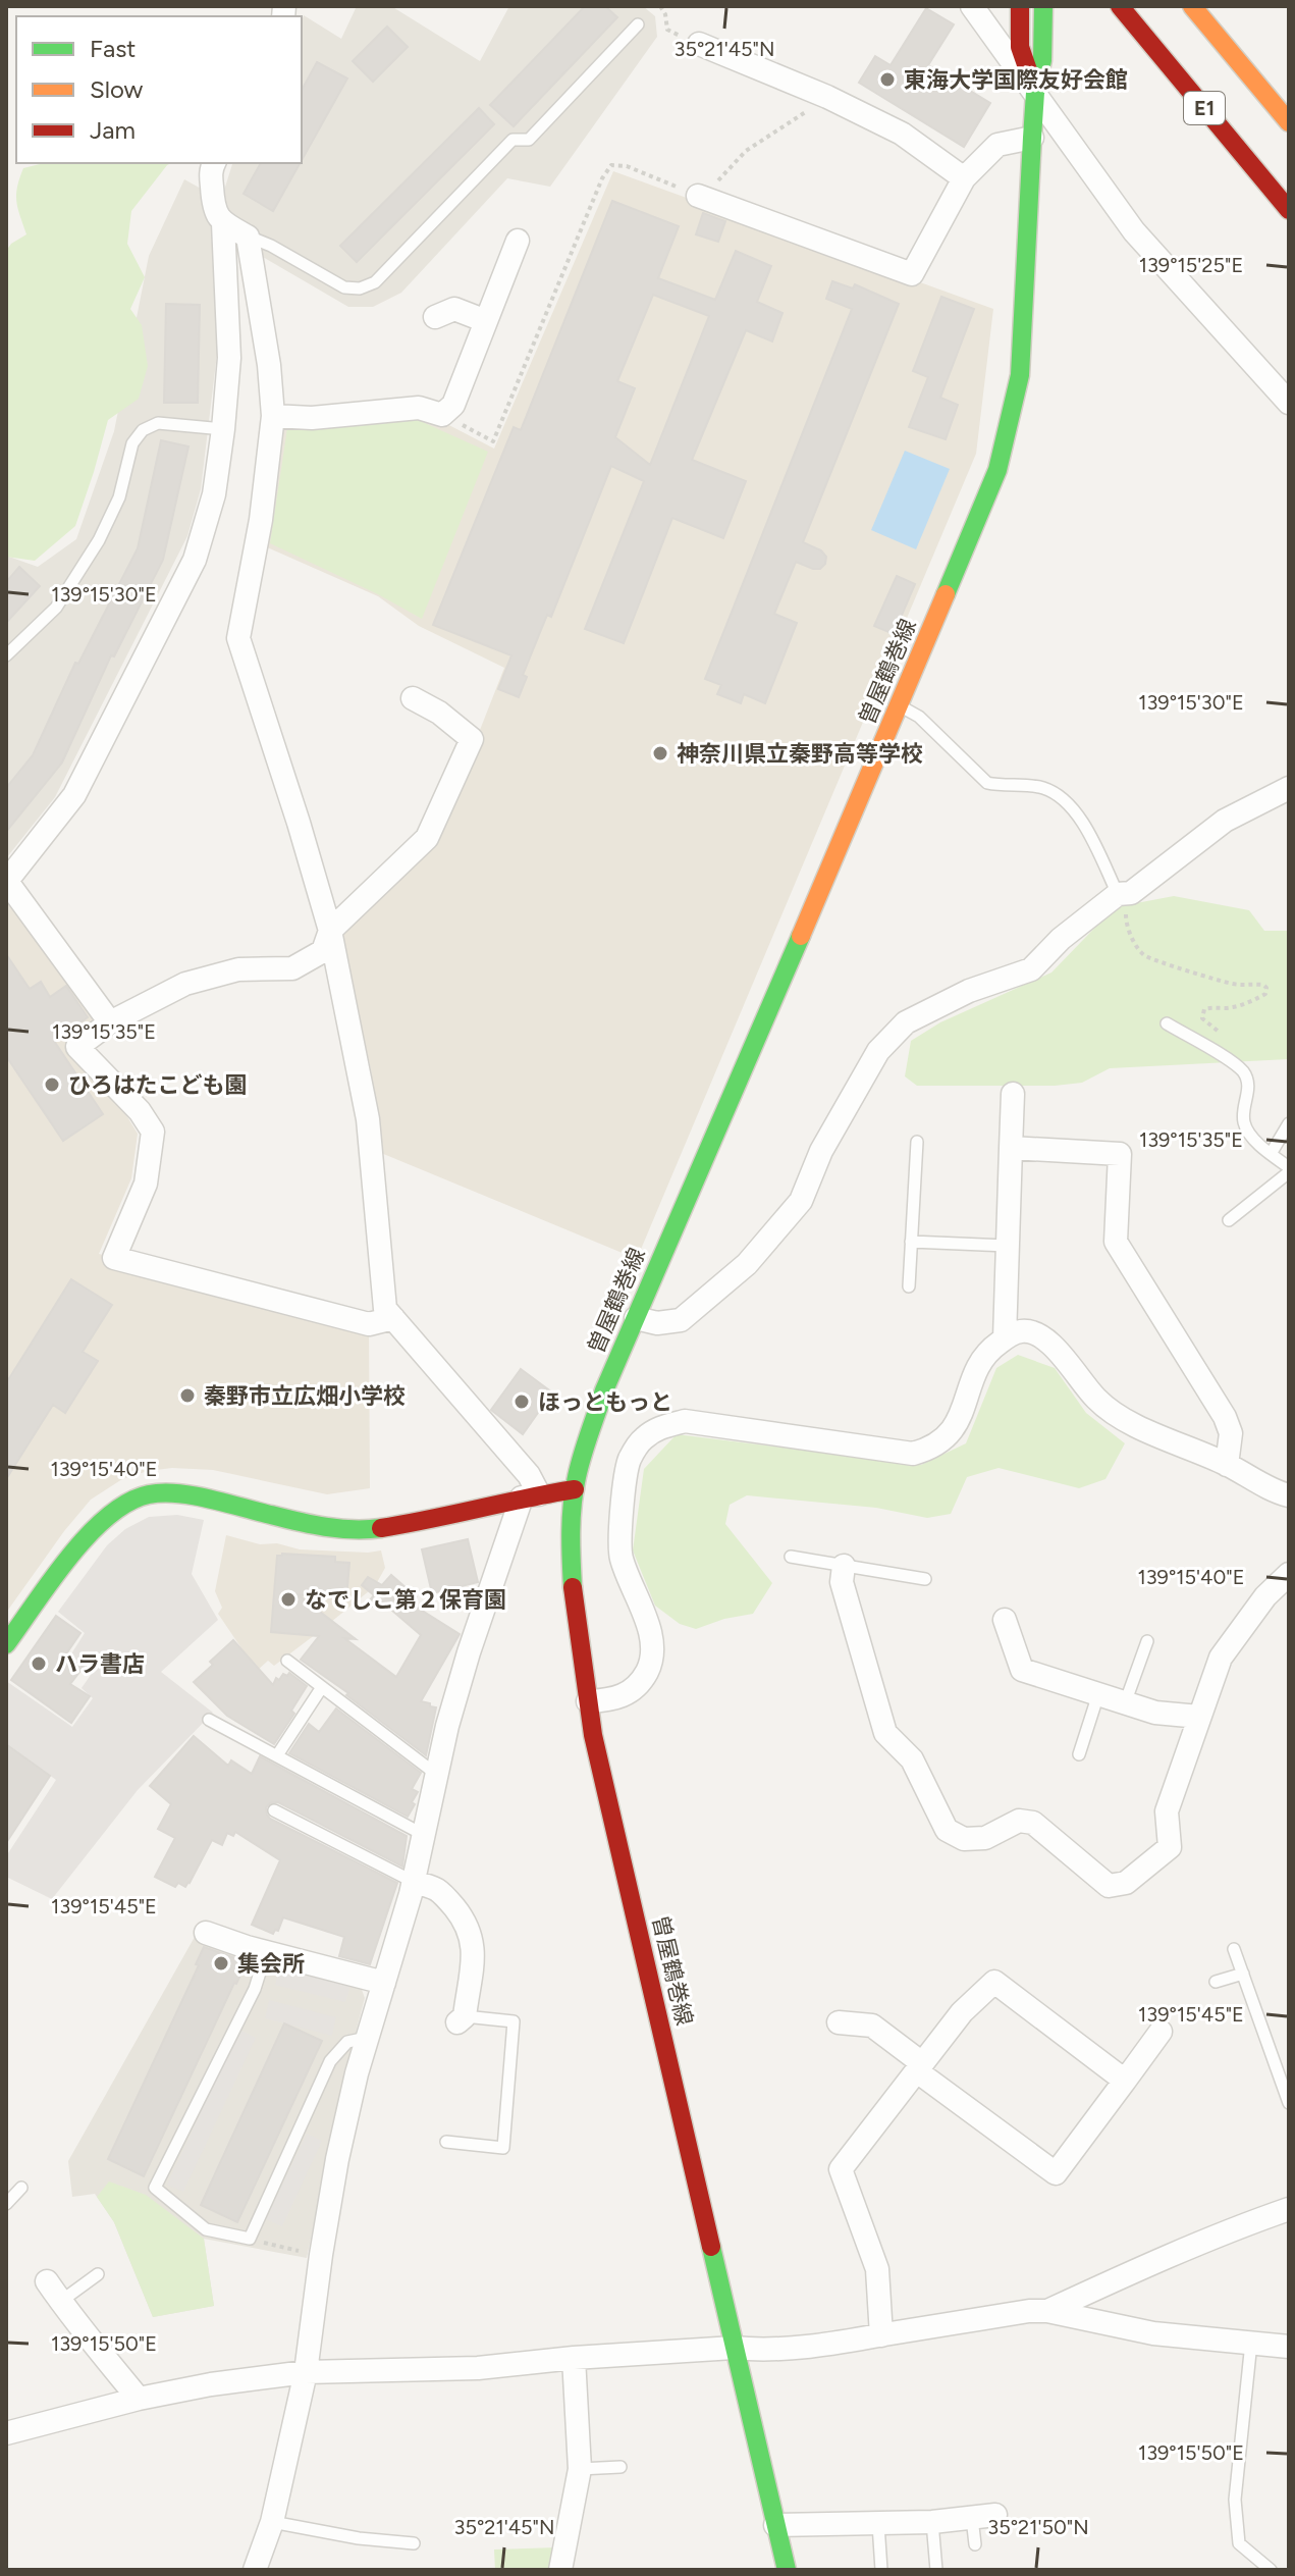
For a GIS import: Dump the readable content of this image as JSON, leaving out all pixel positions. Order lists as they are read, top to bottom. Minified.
{"streets":{"main road":["E1","曽屋鶴巻線"]},"places":["東海大学国際友好会館","神奈川県立秦野高等学校","ひろはたこども園","秦野市立広畑小学校","ほっともっと","なでしこ第２保育園","ハラ書店","集会所"],"legend":["Fast","Slow","Jam"],"coordinates":["35°21'45\"N","139°15'25\"E","139°15'30\"E","139°15'35\"E","139°15'40\"E","139°15'45\"E","139°15'50\"E","35°21'50\"N"]}
